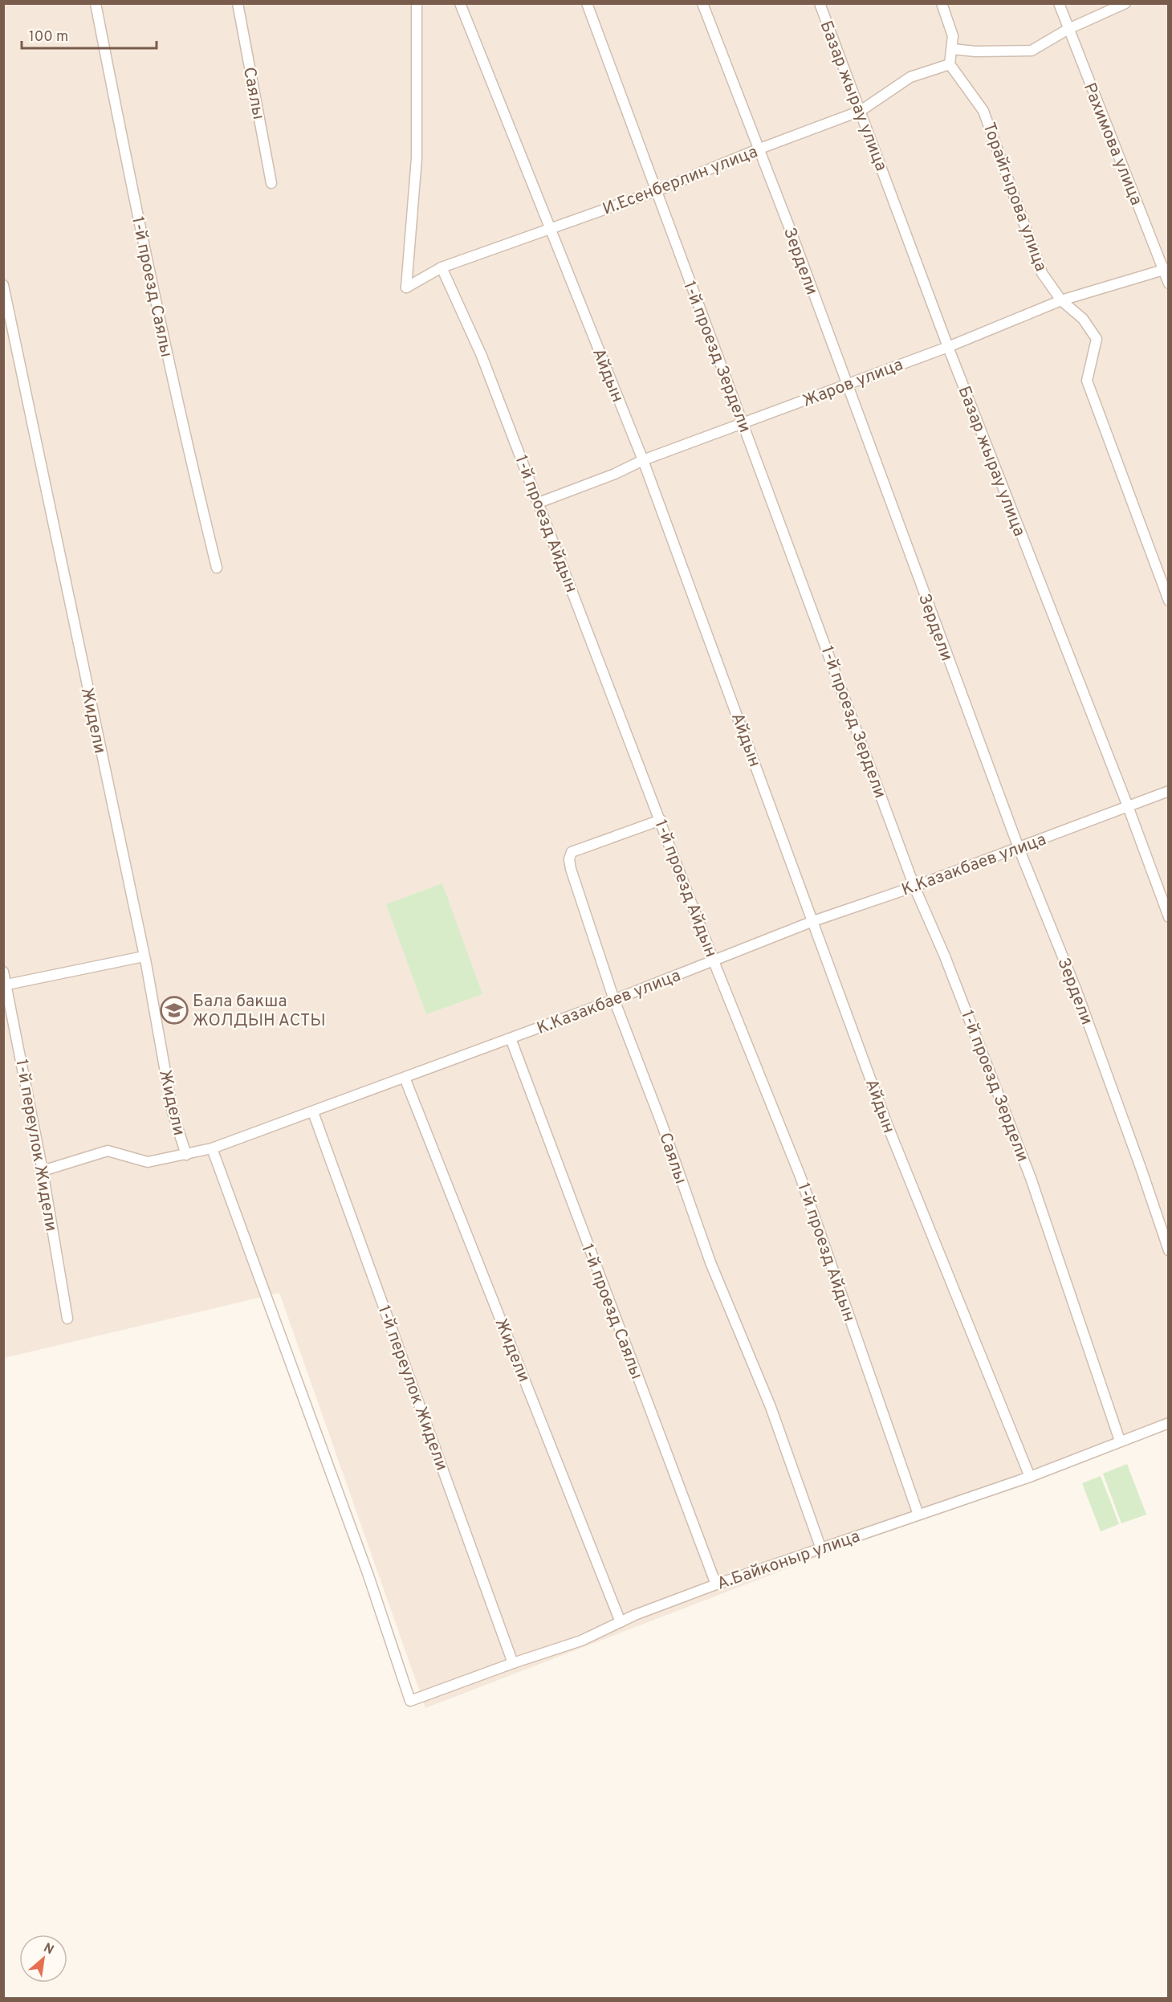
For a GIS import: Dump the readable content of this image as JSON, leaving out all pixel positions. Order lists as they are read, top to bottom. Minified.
{"streets":{"street":["Саялы","Базар жырау улица","Рахимова улица","И.Есенберлин улица","Торайгырова улица","Зердели","1-й проезд Саялы","1-й проезд Зердели","Айдын","Жаров улица","1-й проезд Айдын","Жидели","К.Казакбаев улица","1-й переулок Жидели","А.Байконыр улица"]},"crossings":[["Саялы","1-й проезд Айдын"],["Саялы","К.Казакбаев улица"],["Саялы","А.Байконыр улица"],["Базар жырау улица","И.Есенберлин улица"],["Базар жырау улица","Жаров улица"],["Базар жырау улица","К.Казакбаев улица"],["Рахимова улица","Жаров улица"],["И.Есенберлин улица","Торайгырова улица"],["И.Есенберлин улица","Зердели"],["И.Есенберлин улица","1-й проезд Зердели"],["И.Есенберлин улица","Айдын"],["И.Есенберлин улица","1-й проезд Айдын"],["Торайгырова улица","Жаров улица"],["Зердели","Жаров улица"],["Зердели","К.Казакбаев улица"],["1-й проезд Саялы","К.Казакбаев улица"],["1-й проезд Саялы","А.Байконыр улица"],["1-й проезд Зердели","Жаров улица"],["1-й проезд Зердели","К.Казакбаев улица"],["1-й проезд Зердели","А.Байконыр улица"],["Айдын","Жаров улица"],["Айдын","К.Казакбаев улица"],["Айдын","А.Байконыр улица"],["Жаров улица","1-й проезд Айдын"],["1-й проезд Айдын","К.Казакбаев улица"],["1-й проезд Айдын","А.Байконыр улица"],["Жидели","К.Казакбаев улица"],["Жидели","А.Байконыр улица"],["К.Казакбаев улица","1-й переулок Жидели"],["К.Казакбаев улица","А.Байконыр улица"],["1-й переулок Жидели","А.Байконыр улица"]],"places":{"school or university":["Бала бакша ЖОЛДЫН АСТЫ"]},"scale_bar":"100 m","north":"top right"}
